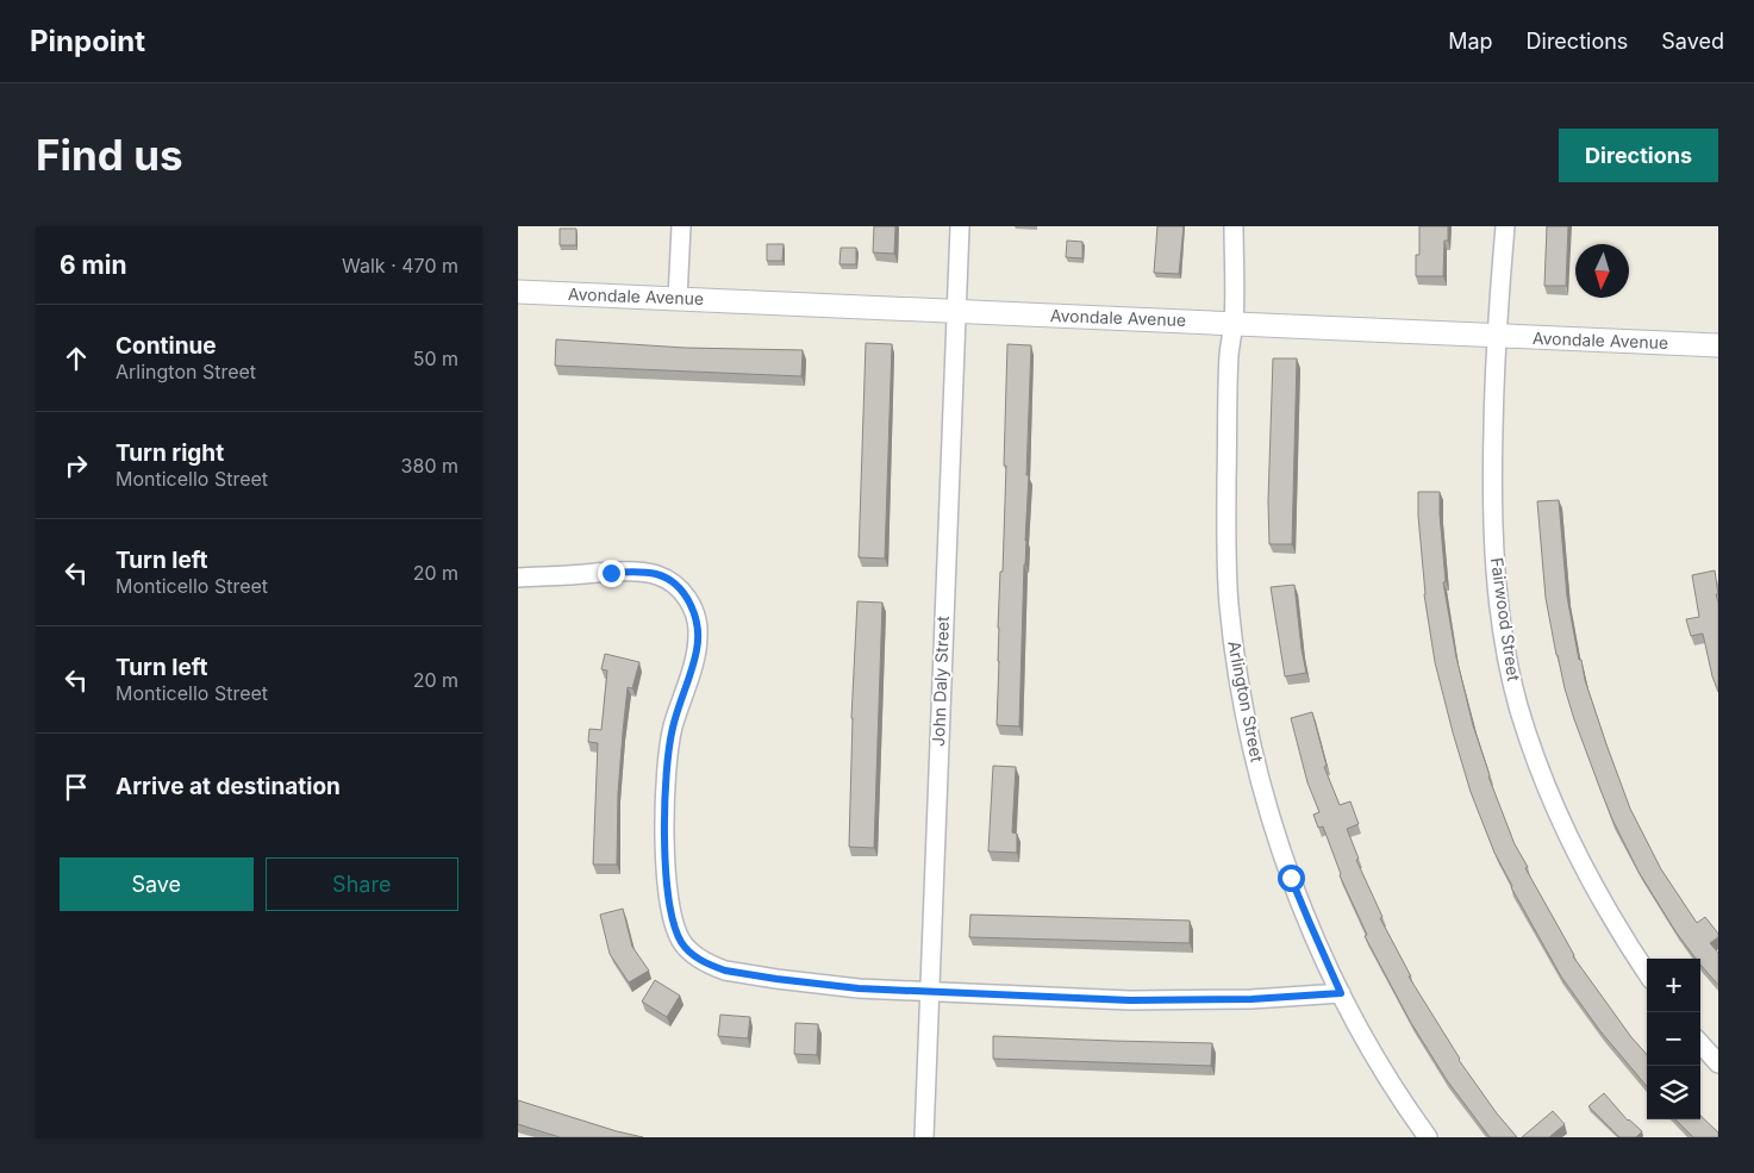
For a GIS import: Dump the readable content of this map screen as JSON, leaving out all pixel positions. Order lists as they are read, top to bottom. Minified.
{"streets":{"street":["Avondale Avenue","Fairwood Street","John Daly Street","Arlington Street"]},"crossings":[["Avondale Avenue","Fairwood Street"],["Avondale Avenue","John Daly Street"],["Avondale Avenue","Arlington Street"]],"north":"bottom","page":{"header":"Pinpoint","nav":["Map","Directions","Saved"],"buttons":["Directions",["Save","Share"]],"title":"Find us","heading":["6 min","Walk · 470 m"],"list":[["Continue","Arlington Street","50 m"],["Turn right","Monticello Street","380 m"],["Turn left","Monticello Street","20 m"],["Turn left","Monticello Street","20 m"],"Arrive at destination"],"map_buttons":["+","−"]}}
